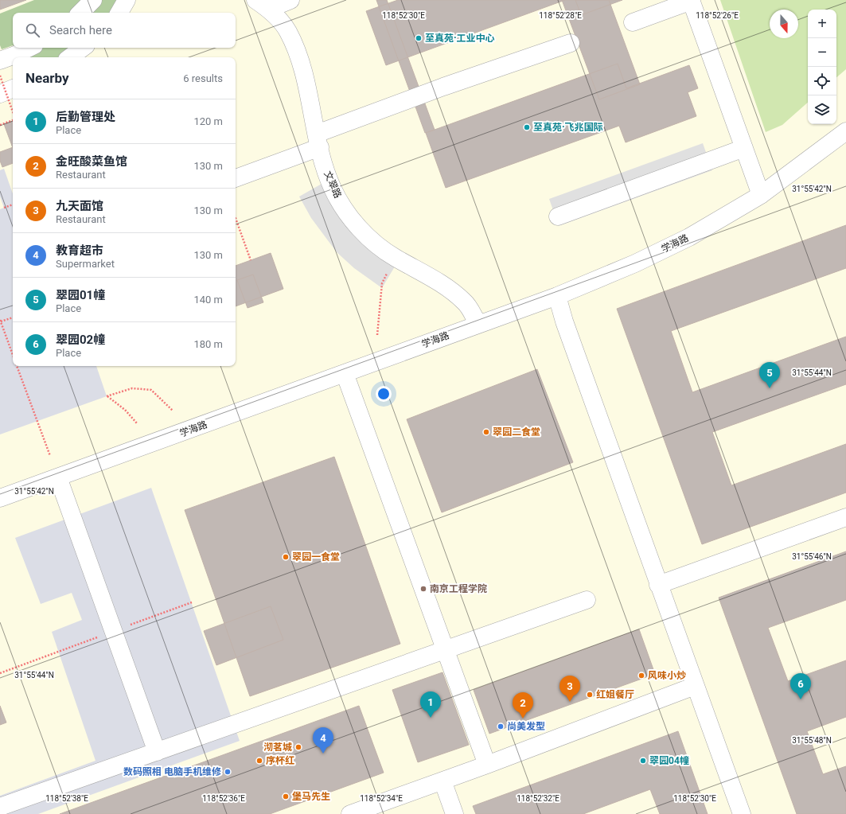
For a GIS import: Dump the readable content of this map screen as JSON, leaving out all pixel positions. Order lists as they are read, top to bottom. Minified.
{"streets":{"street":["文翠路","学海路"]},"crossings":[["文翠路","学海路"]],"places":["至真苑·工业中心","至真苑·飞兆国际","翠园二食堂","翠园一食堂","南京工程学院","风味小炒","红姐餐厅","尚美发型","沏茗城","序杯红","翠园04幢","数码照相 电脑手机维修","堡马先生"],"north":"bottom","page":{"map_buttons":["+","−"],"search":"Search here","heading":["Nearby","6 results"],"list":[{"mark":"1","name":"后勤管理处","note":"Place","value":"120 m"},{"mark":"2","name":"金旺酸菜鱼馆","note":"Restaurant","value":"130 m"},{"mark":"3","name":"九天面馆","note":"Restaurant","value":"130 m"},{"mark":"4","name":"教育超市","note":"Supermarket","value":"130 m"},{"mark":"5","name":"翠园01幢","note":"Place","value":"140 m"},{"mark":"6","name":"翠园02幢","note":"Place","value":"180 m"}],"pins":["5","6","3","1","2","4"]},"coordinates":["118°52'30\"E","118°52'28\"E","118°52'26\"E","31°55'42\"N","31°55'44\"N","31°55'46\"N","31°55'48\"N","118°52'38\"E","118°52'36\"E","118°52'34\"E","118°52'32\"E"]}
